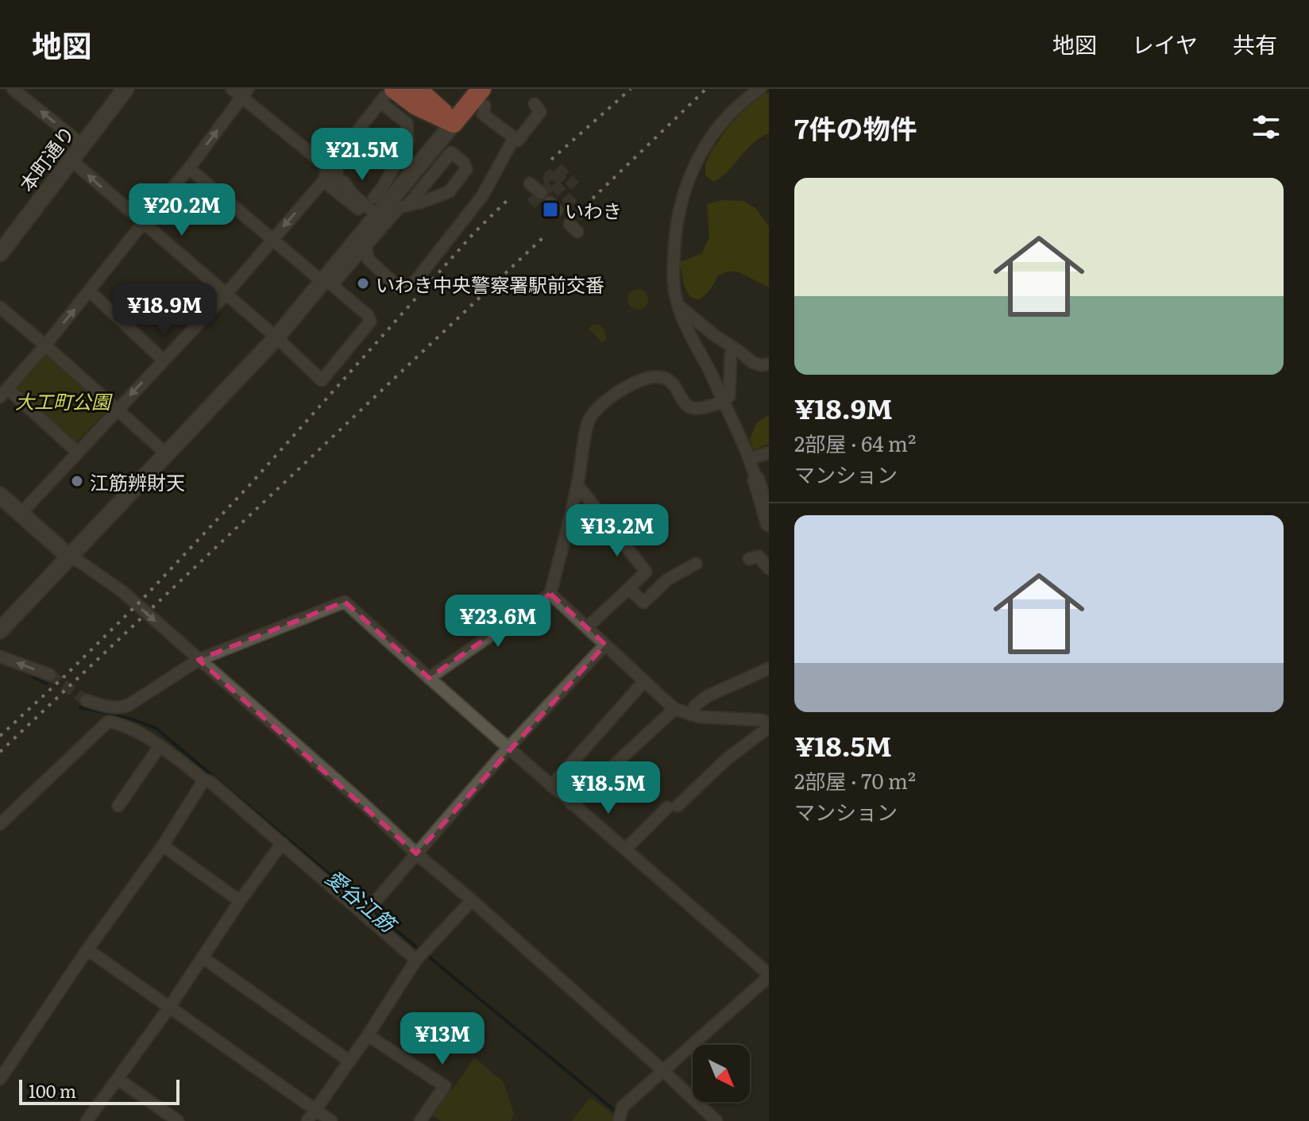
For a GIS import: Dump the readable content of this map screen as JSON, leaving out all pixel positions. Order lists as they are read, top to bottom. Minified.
{"streets":{"street":["本町通り"]},"water":["愛谷江筋"],"parks":["大工町公園"],"places":{"transit":["いわき"],"other":["いわき中央警察署駅前交番","江筋辨財天"]},"scale_bar":"100 m","north":"bottom right","page":{"header":"地図","nav":["地図","レイヤ","共有"],"heading":"7件の物件","price":["¥21.5M","¥20.2M","¥18.9M","¥13.2M","¥23.6M","¥18.5M","¥13M"],"list":[{"name":"¥18.9M","note":"2部屋 · 64 m² · マンション"},{"name":"¥18.5M","note":"2部屋 · 70 m² · マンション"}],"scale":"100 m"}}
